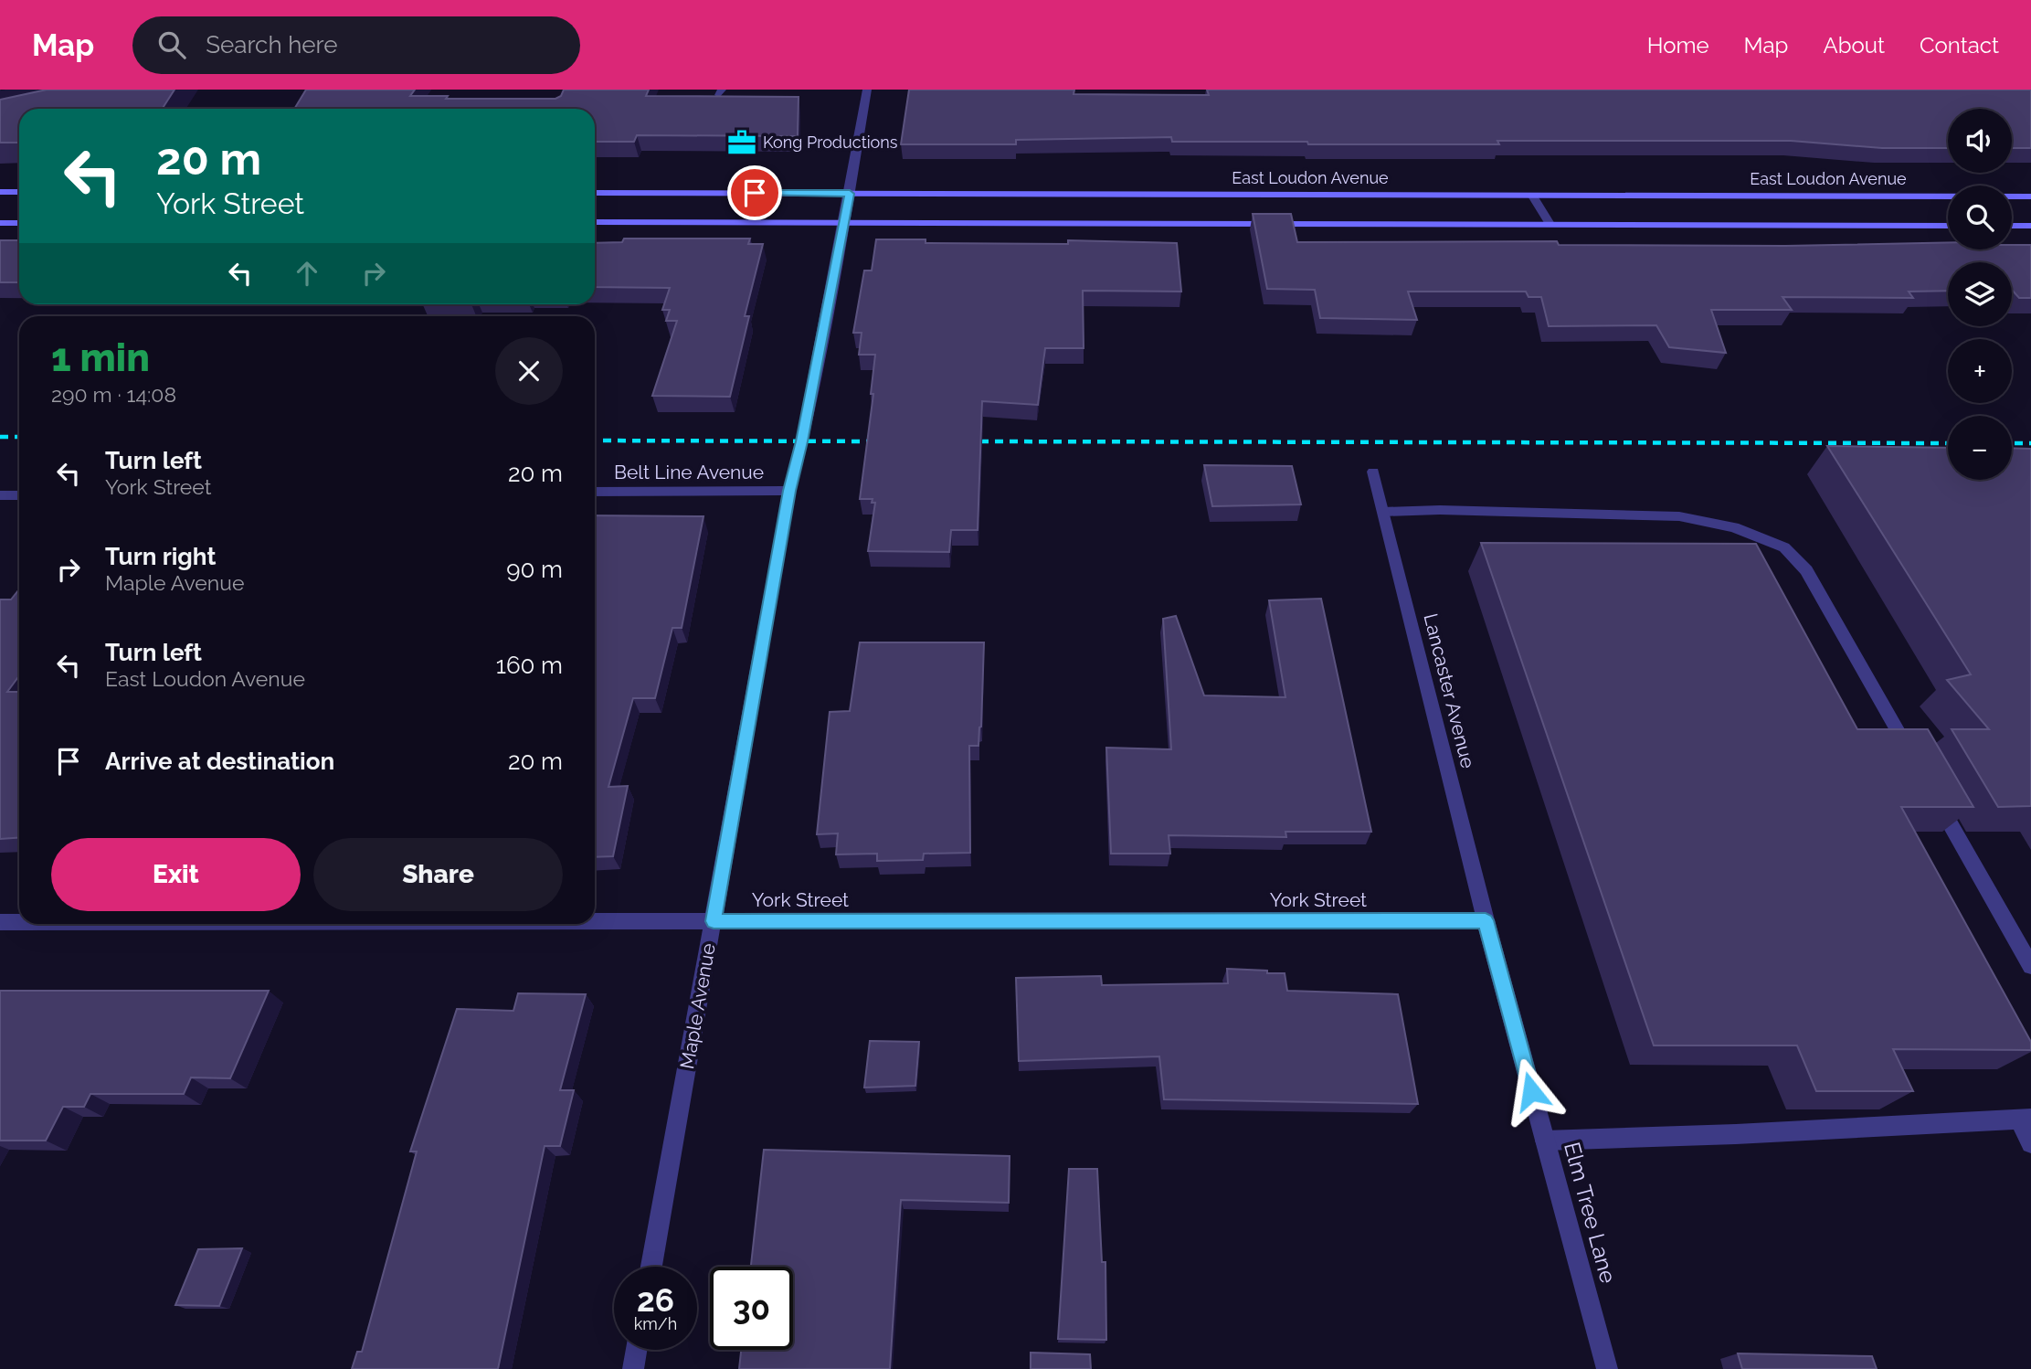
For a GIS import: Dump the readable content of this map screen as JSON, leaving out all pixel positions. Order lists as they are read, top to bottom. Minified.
{"streets":{"main road":["East Loudon Avenue"],"street":["Belt Line Avenue","Lancaster Avenue","York Street","Maple Avenue","Elm Tree Lane"]},"crossings":[["East Loudon Avenue","Maple Avenue"],["Belt Line Avenue","Maple Avenue"],["Lancaster Avenue","York Street"],["Lancaster Avenue","Elm Tree Lane"],["York Street","Maple Avenue"],["York Street","Elm Tree Lane"]],"places":{"office":["Kong Productions"]},"page":{"header":"Map","search":"Search here","nav":["Home","Map","About","Contact"],"map_buttons":["+","−"],"turn":["20 m","York Street"],"heading":["1 min","290 m · 14:08"],"list":[{"name":"Turn left","note":"York Street","value":"20 m"},{"name":"Turn right","note":"Maple Avenue","value":"90 m"},{"name":"Turn left","note":"East Loudon Avenue","value":"160 m"},{"name":"Arrive at destination","value":"20 m"}],"buttons":["Exit","Share"],"speed":"26 km/h","limit":"30"}}
